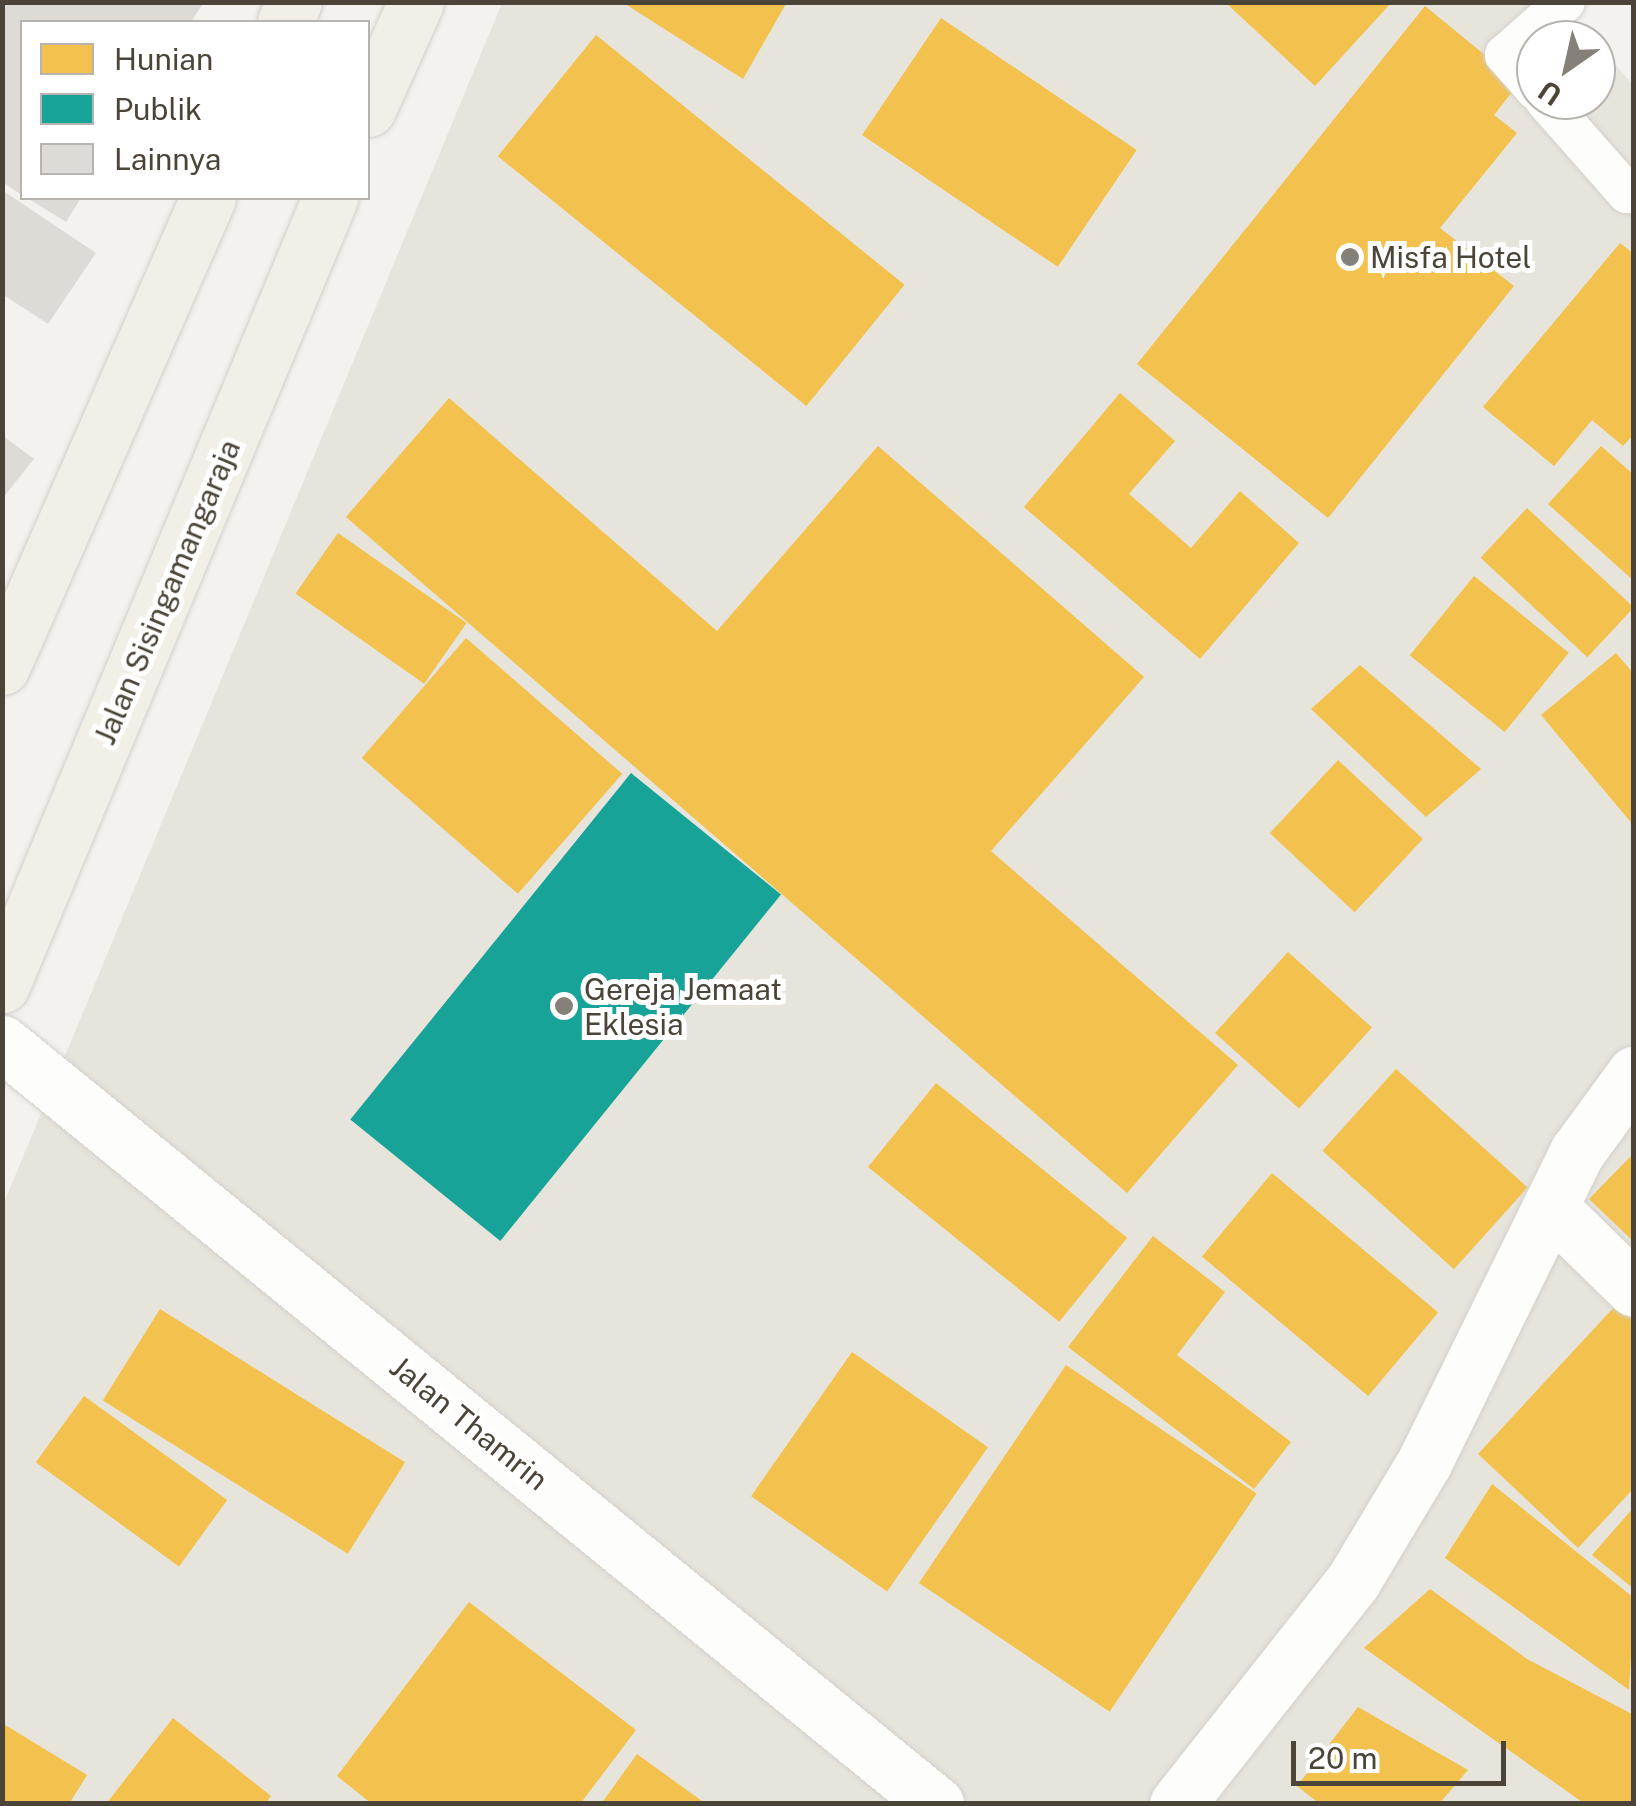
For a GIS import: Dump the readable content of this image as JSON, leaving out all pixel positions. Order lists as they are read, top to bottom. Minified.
{"streets":{"main road":["Jalan Sisingamangaraja"],"street":["Jalan Thamrin"]},"places":["Misfa Hotel","Gereja Jemaat Eklesia"],"legend":["Hunian","Publik","Lainnya"],"scale_bar":"20 m","north":"bottom left"}
